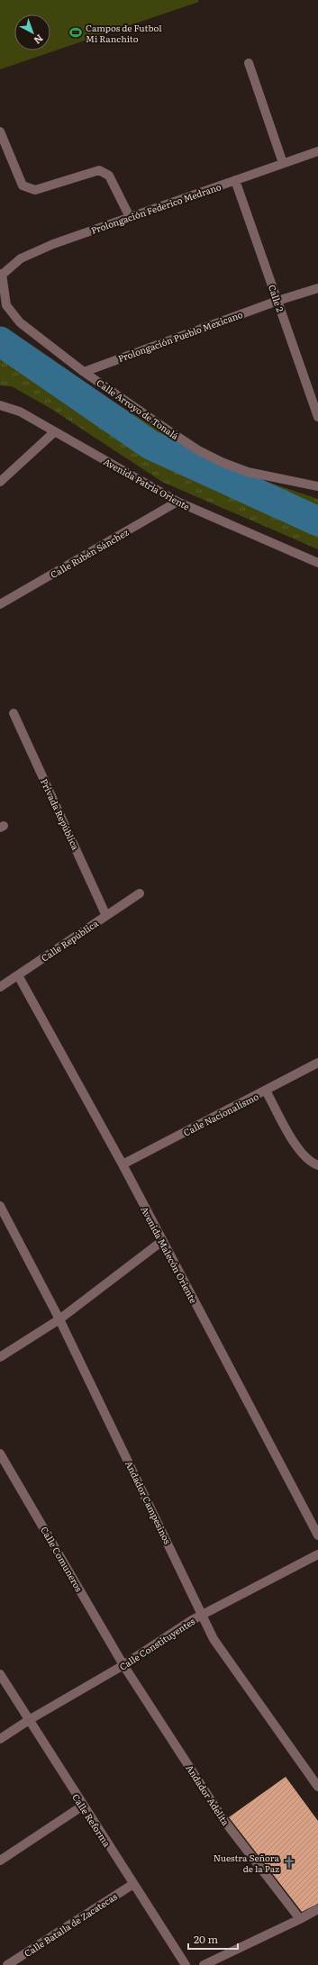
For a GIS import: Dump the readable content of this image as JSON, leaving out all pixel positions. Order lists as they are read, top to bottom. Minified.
{"streets":{"street":["Prolongación Federico Medrano","Calle 2","Prolongación Pueblo Mexicano","Calle Arroyo de Tonalá","Avenida Patria Oriente","Calle Rubén Sánchez","Privada República","Calle República","Calle Nacionalismo","Avenida Malecón Oriente","Andador Campesinos","Calle Comuneros","Calle Constituyentes","Andador Adelita","Calle Reforma","Calle Batalla de Zacatecas"]},"crossings":[["Prolongación Federico Medrano","Calle 2"],["Prolongación Federico Medrano","Calle Arroyo de Tonalá"],["Calle 2","Prolongación Pueblo Mexicano"],["Prolongación Pueblo Mexicano","Calle Arroyo de Tonalá"],["Avenida Patria Oriente","Calle Rubén Sánchez"],["Privada República","Calle República"],["Calle República","Avenida Malecón Oriente"],["Calle Nacionalismo","Avenida Malecón Oriente"],["Andador Campesinos","Calle Constituyentes"],["Calle Comuneros","Calle Constituyentes"],["Calle Comuneros","Andador Adelita"],["Calle Constituyentes","Andador Adelita"],["Calle Constituyentes","Calle Reforma"],["Calle Reforma","Calle Batalla de Zacatecas"]],"places":{"sports":["Campos de Futbol Mi Ranchito"],"church":["Nuestra Señora de la Paz"]},"scale_bar":"20 m","north":"bottom right"}
